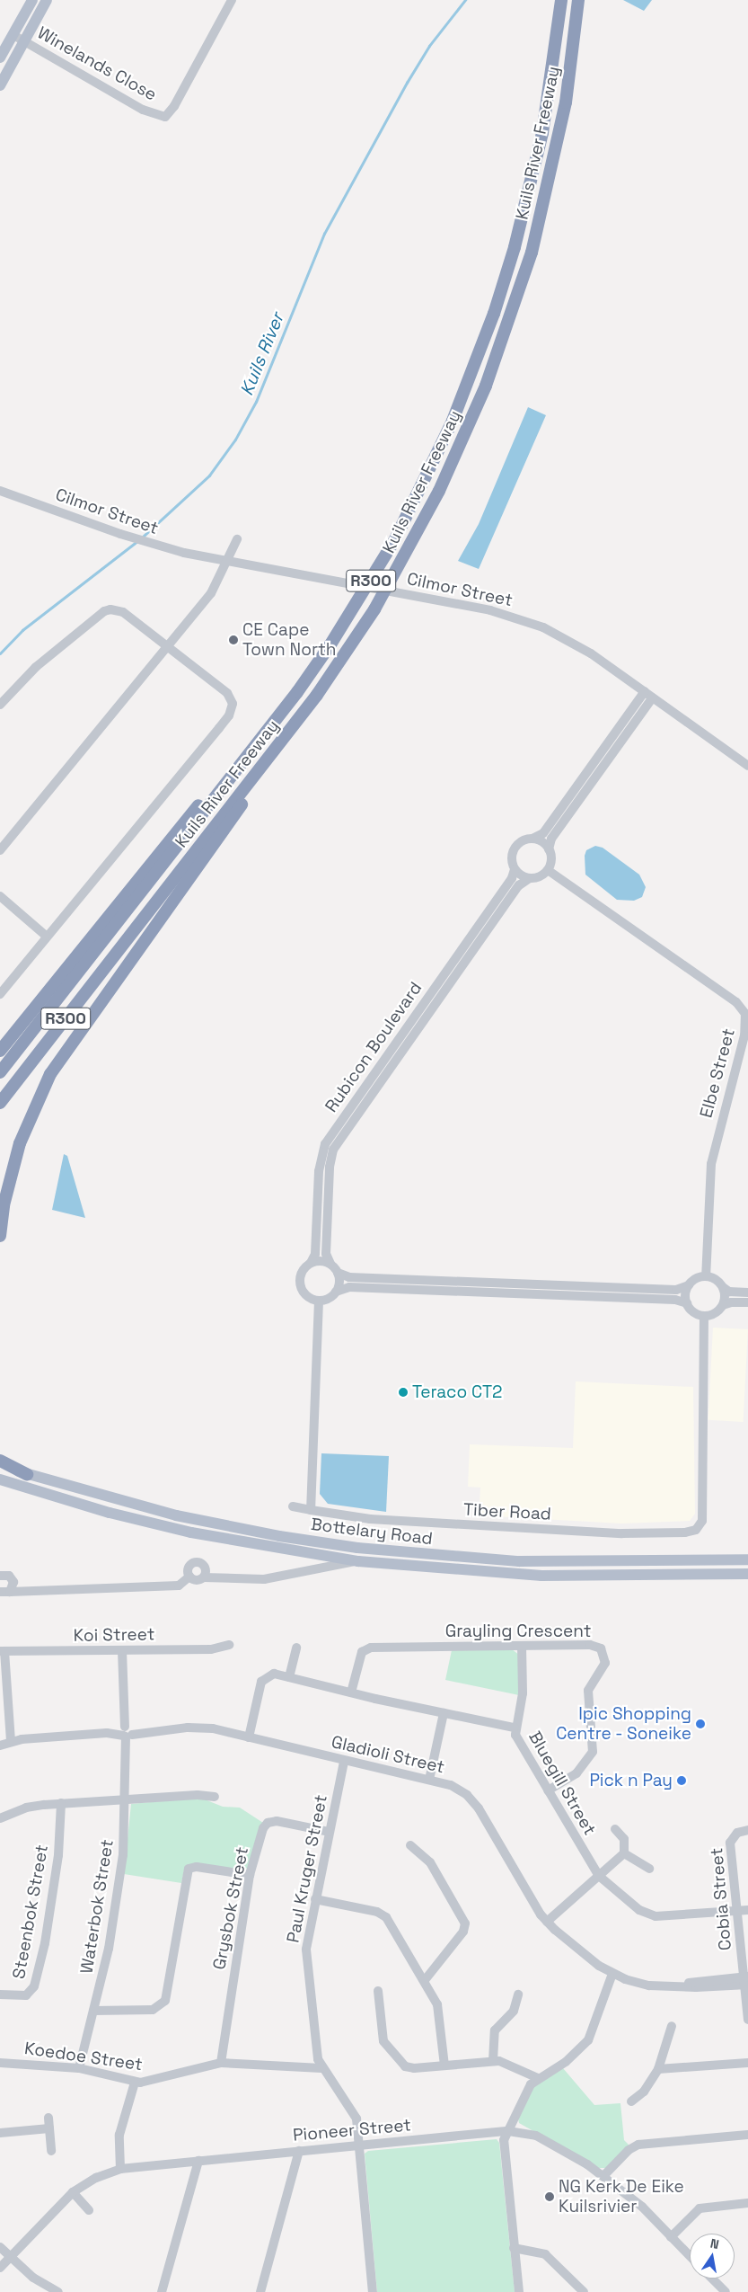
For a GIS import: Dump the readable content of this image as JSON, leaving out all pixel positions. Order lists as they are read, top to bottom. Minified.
{"streets":{"highway":["Kuils River Freeway","R300"],"main road":["Bottelary Road"],"street":["Winelands Close","Cilmor Street","Rubicon Boulevard","Elbe Street","Tiber Road","Grayling Crescent","Koi Street","Gladioli Street","Bluegill Street","Paul Kruger Street","Cobia Street","Waterbok Street","Grysbok Street","Steenbok Street","Koedoe Street","Pioneer Street"]},"crossings":[["Rubicon Boulevard","Elbe Street"],["Elbe Street","Tiber Road"],["Grayling Crescent","Bluegill Street"],["Koi Street","Waterbok Street"],["Gladioli Street","Bluegill Street"],["Gladioli Street","Paul Kruger Street"],["Gladioli Street","Cobia Street"],["Gladioli Street","Waterbok Street"],["Bluegill Street","Cobia Street"],["Paul Kruger Street","Grysbok Street"],["Paul Kruger Street","Koedoe Street"],["Paul Kruger Street","Pioneer Street"],["Waterbok Street","Koedoe Street"],["Grysbok Street","Koedoe Street"]],"water":["Kuils River"],"places":["CE Cape Town North","Teraco CT2","Ipic Shopping Centre - Soneike","Pick n Pay","NG Kerk De Eike Kuilsrivier"],"north":"top"}
